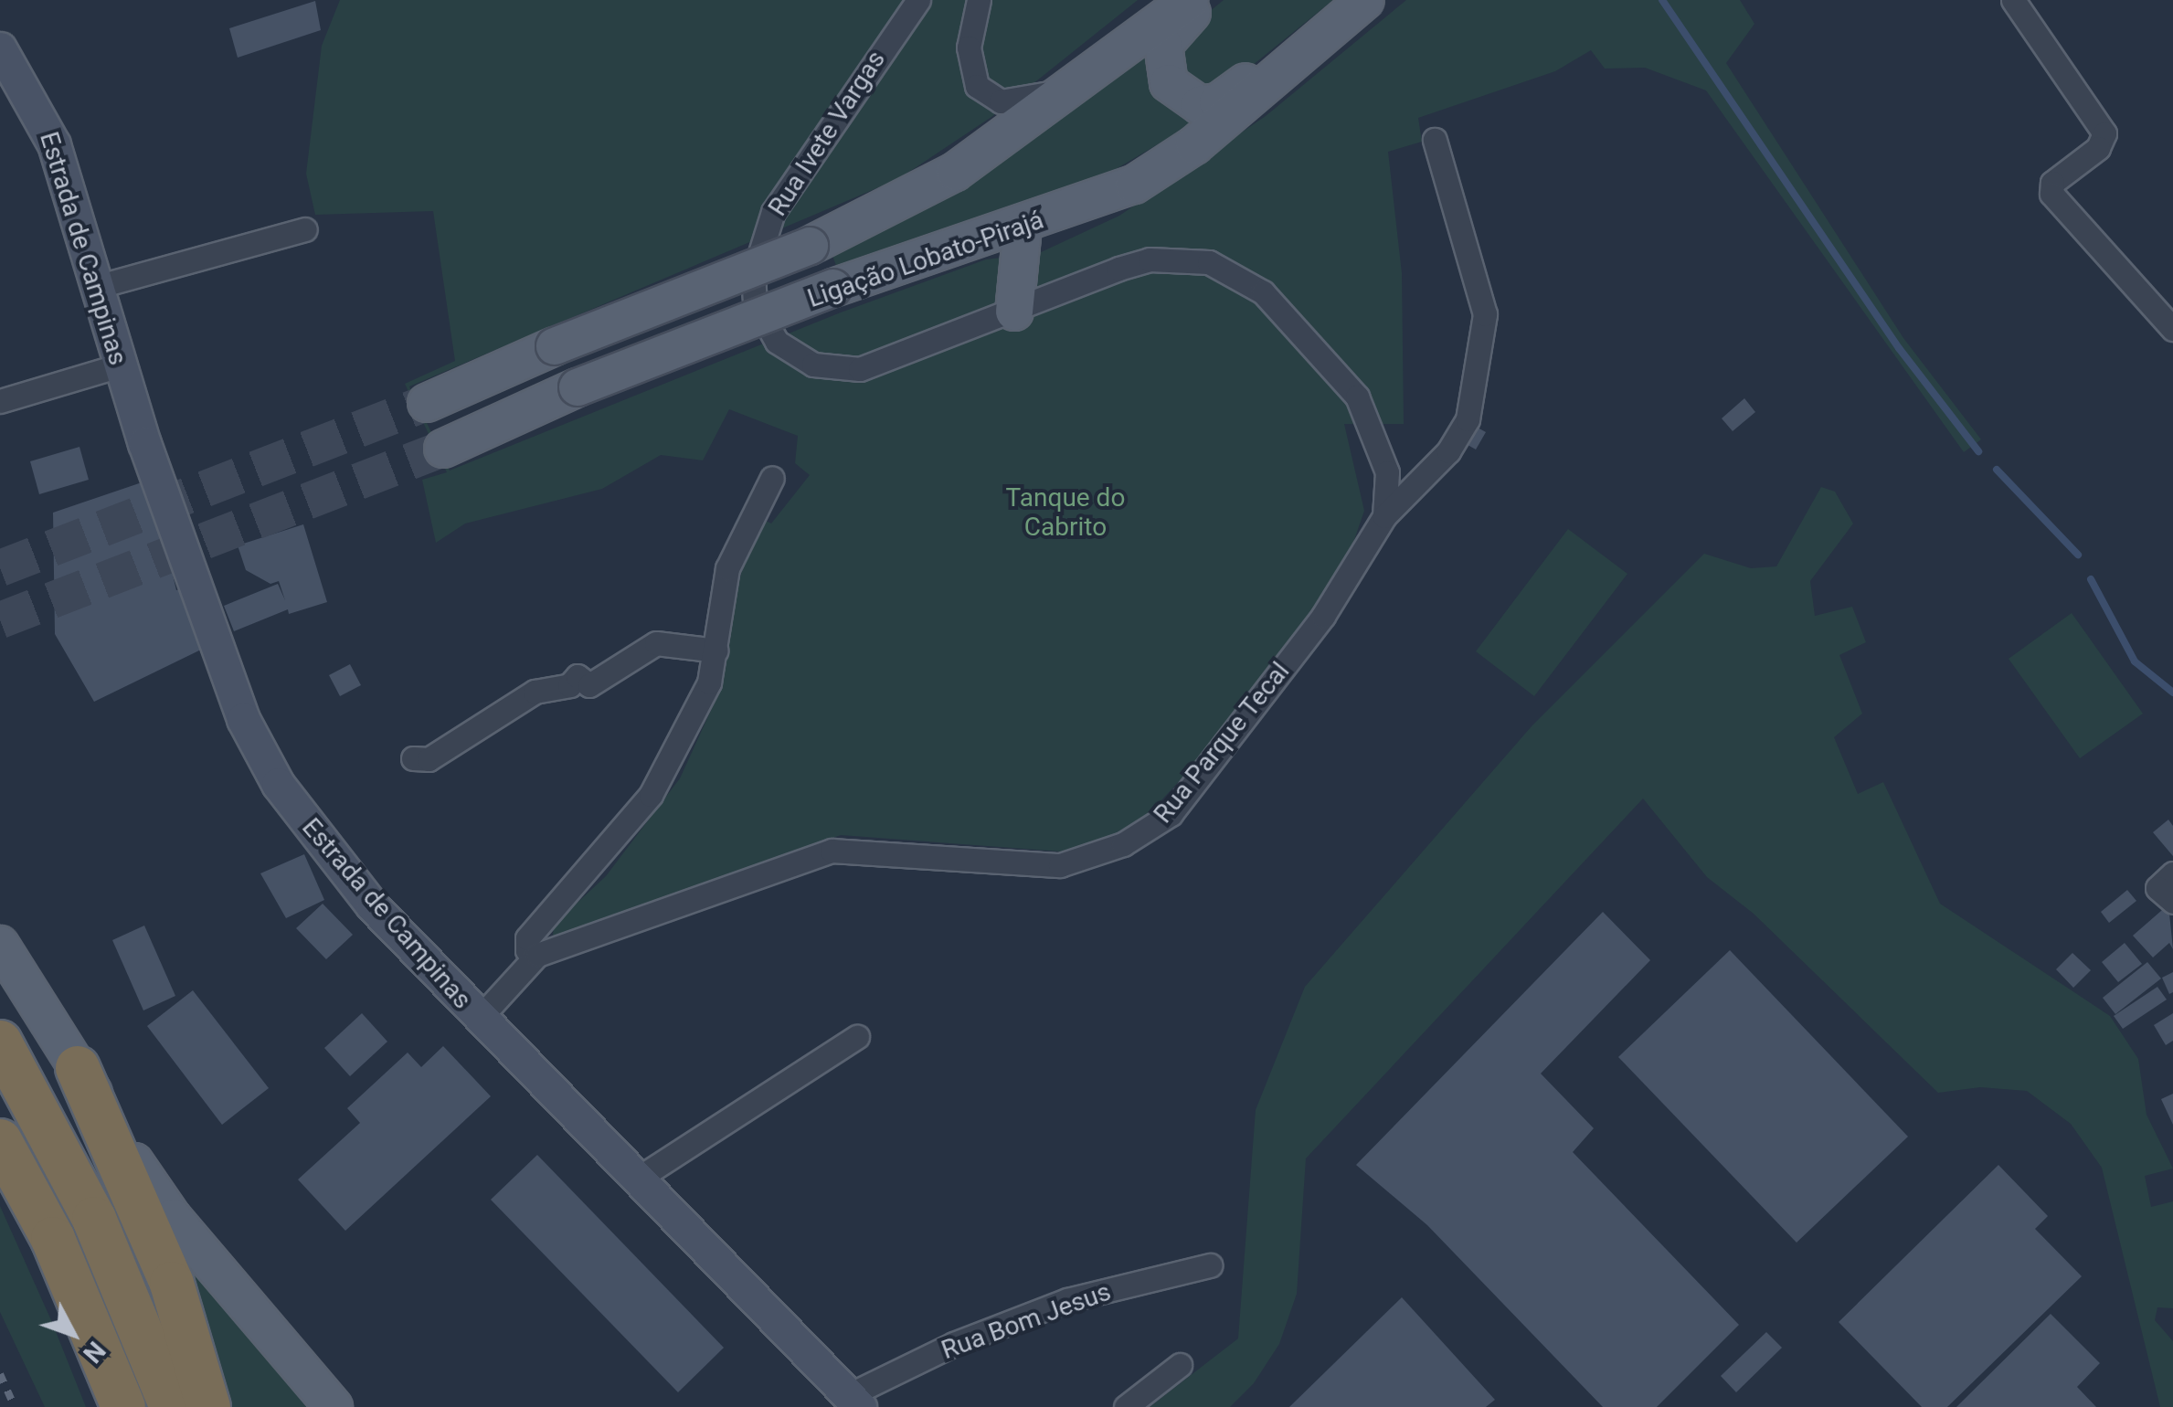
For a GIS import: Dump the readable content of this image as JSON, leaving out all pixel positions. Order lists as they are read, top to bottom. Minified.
{"streets":{"main road":["Estrada de Campinas","Ligação Lobato-Pirajá"],"street":["Rua Ivete Vargas","Rua Parque Tecal","Rua Bom Jesus"]},"crossings":[["Rua Ivete Vargas","Rua Parque Tecal"],["Estrada de Campinas","Rua Parque Tecal"],["Estrada de Campinas","Rua Bom Jesus"]],"parks":["Tanque do Cabrito"],"north":"bottom right"}
